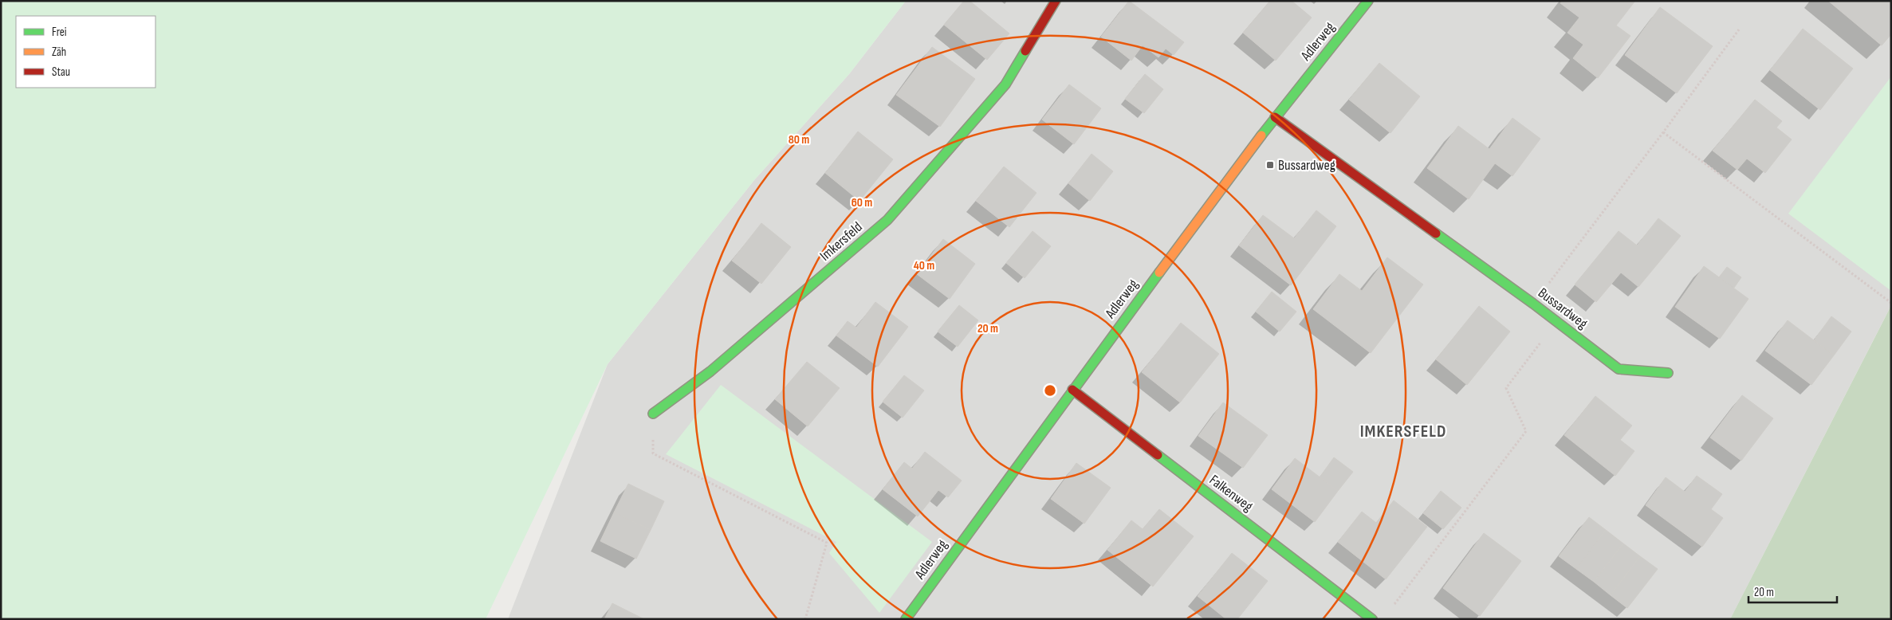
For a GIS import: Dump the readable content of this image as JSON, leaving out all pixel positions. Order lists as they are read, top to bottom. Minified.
{"streets":{"street":["Adlerweg","Imkersfeld","Bussardweg","Falkenweg"]},"crossings":[["Adlerweg","Bussardweg"],["Adlerweg","Falkenweg"]],"districts":["IMKERSFELD"],"places":{"transit":["Bussardweg"]},"legend":["Frei","Zäh","Stau"],"scale_bar":"20 m","rings":["80 m","60 m","40 m","20 m"]}
